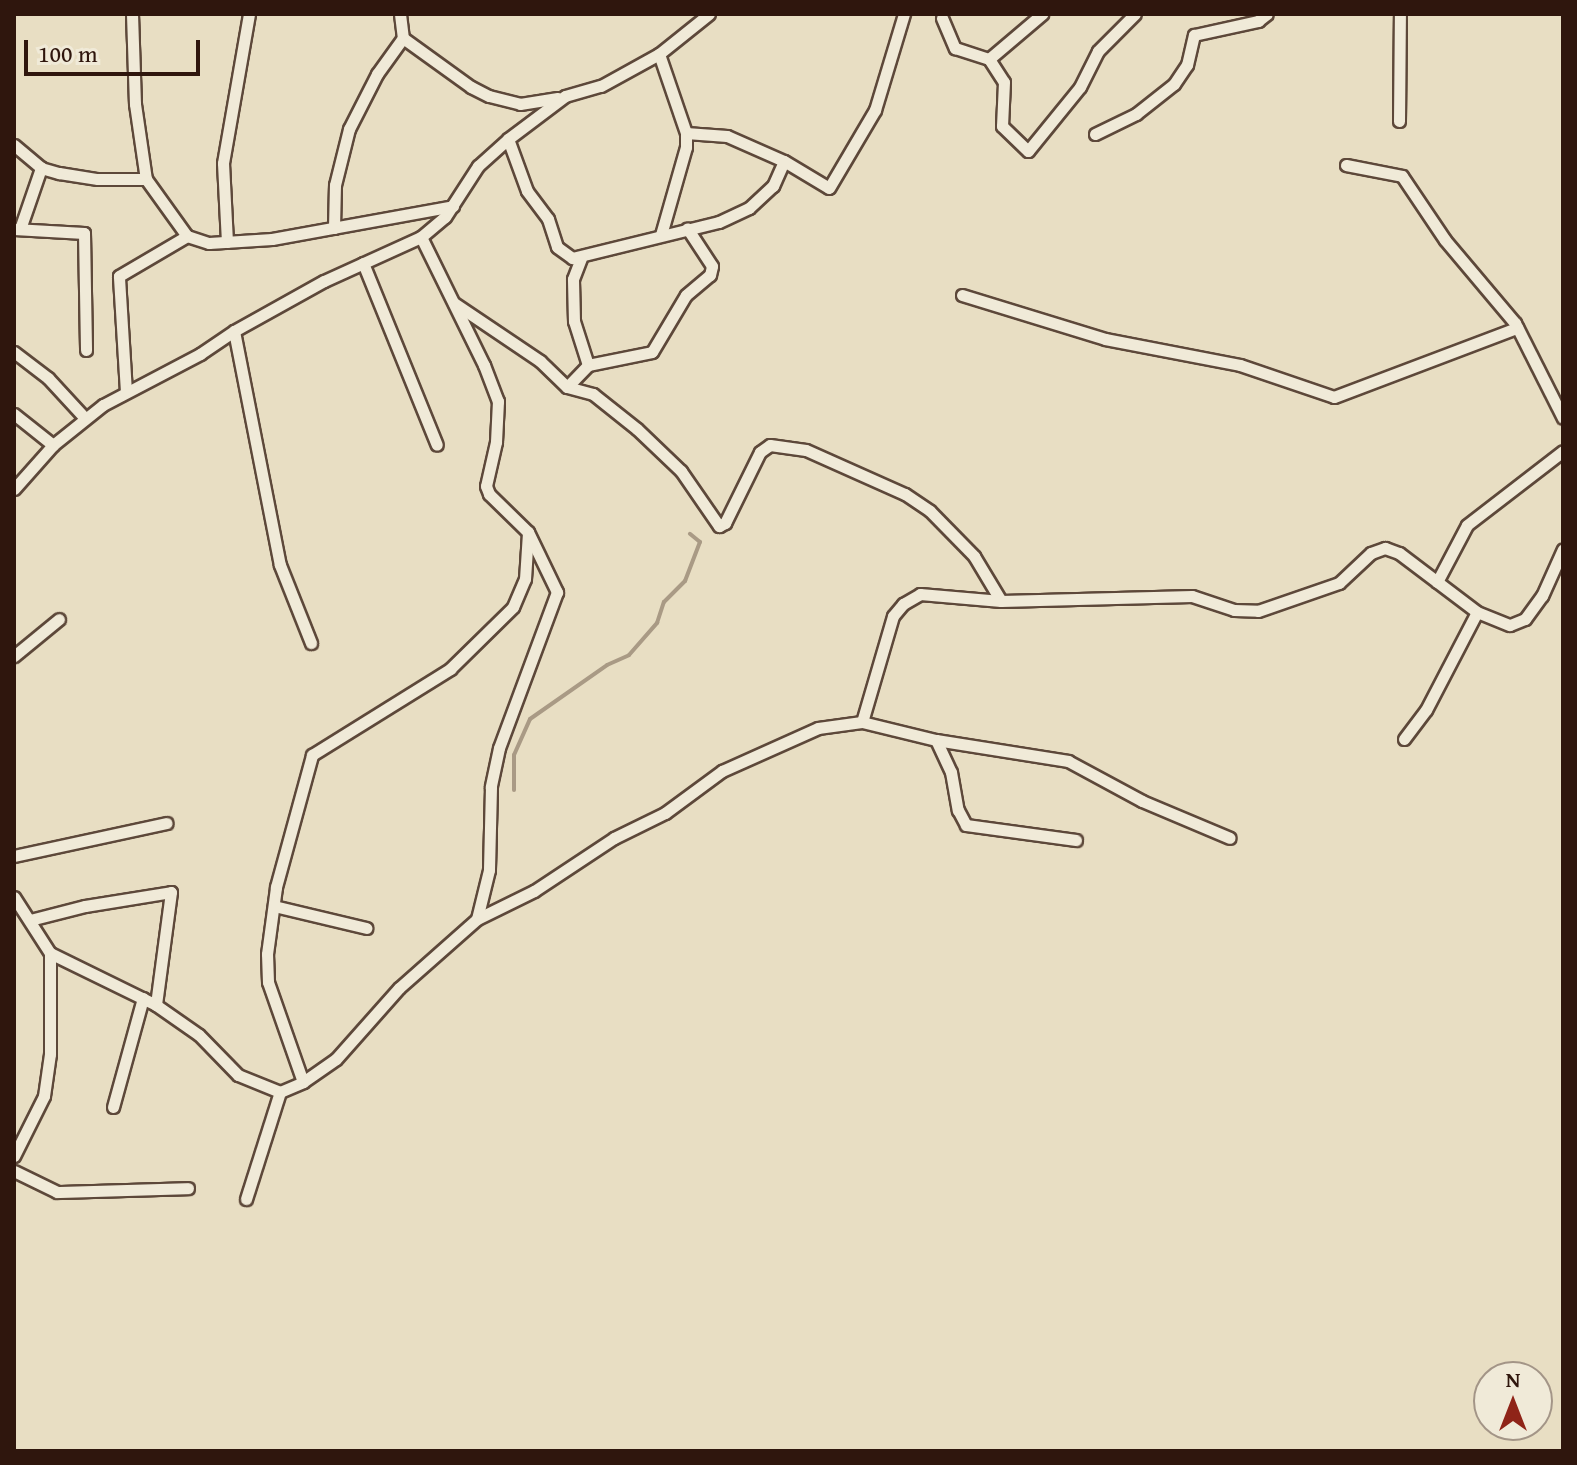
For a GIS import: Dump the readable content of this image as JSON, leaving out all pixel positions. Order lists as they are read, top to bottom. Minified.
{"scale_bar":"100 m","north":"top"}
